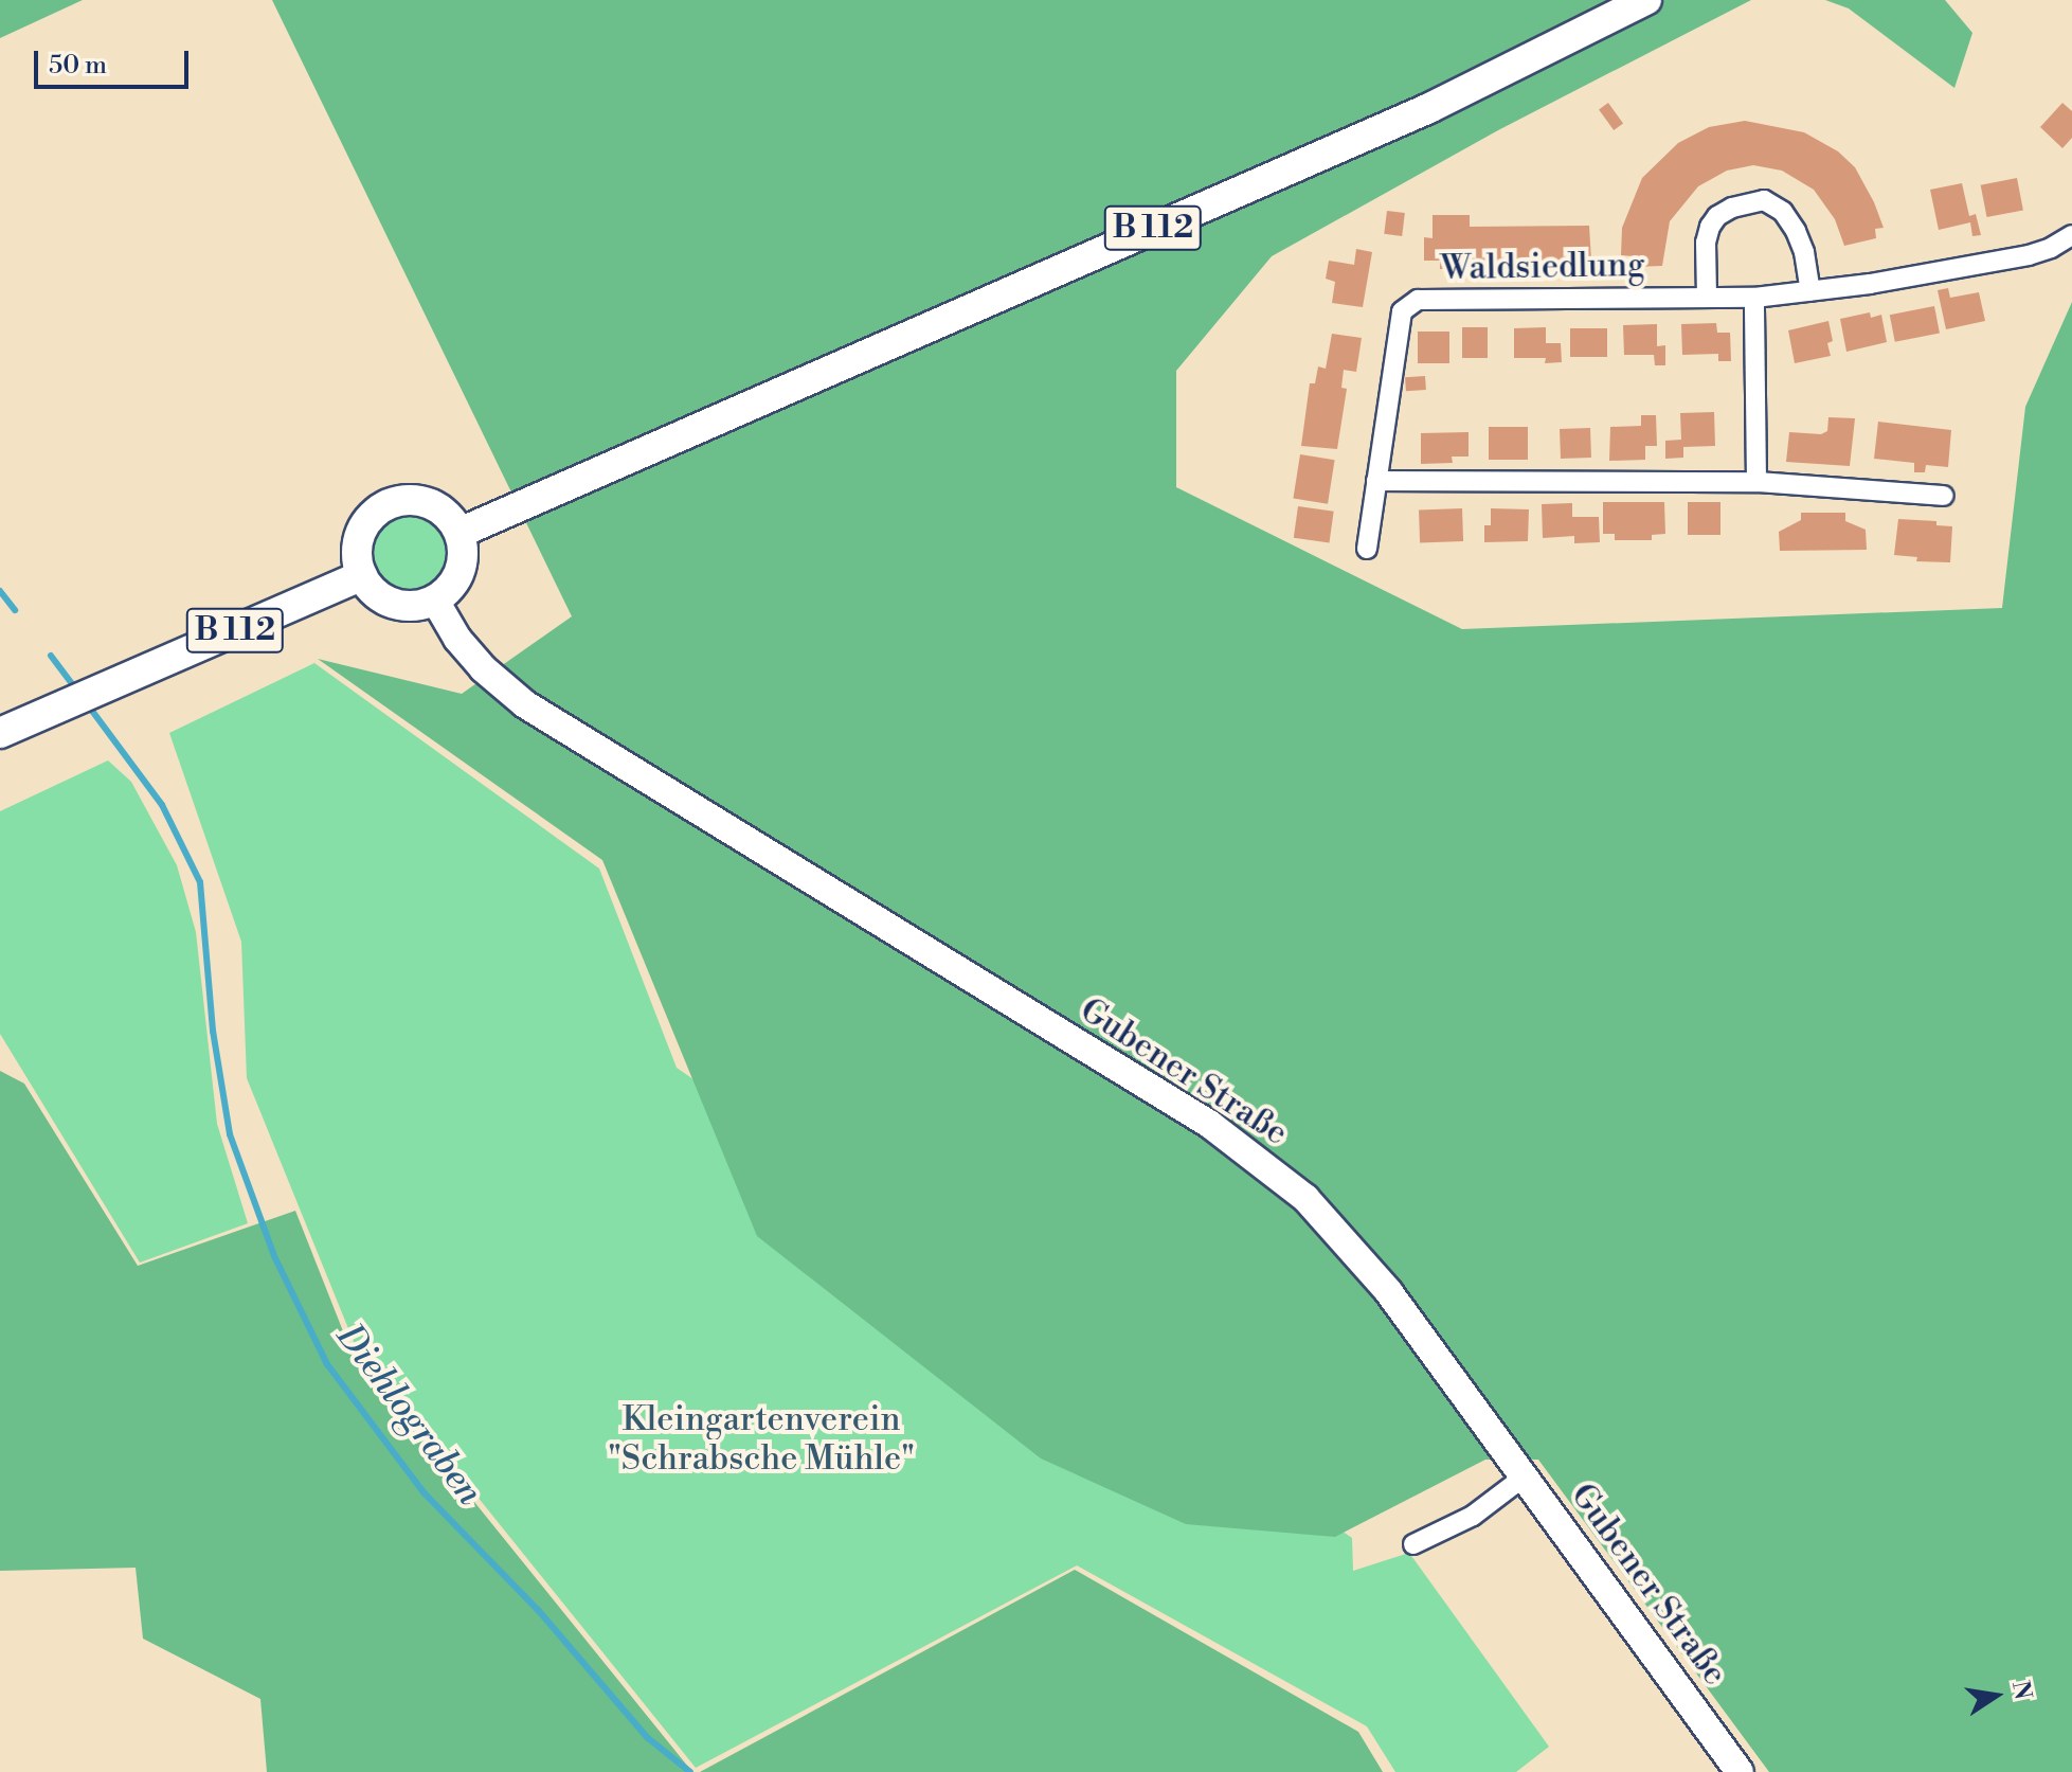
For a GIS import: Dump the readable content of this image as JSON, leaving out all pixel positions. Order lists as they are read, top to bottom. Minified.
{"streets":{"main road":["B 112","Gubener Straße"],"street":["Waldsiedlung"]},"crossings":[["B 112","Gubener Straße"]],"water":["Diehlograben"],"parks":["Kleingartenverein \"Schrabsche Mühle\""],"scale_bar":"50 m","north":"right"}
